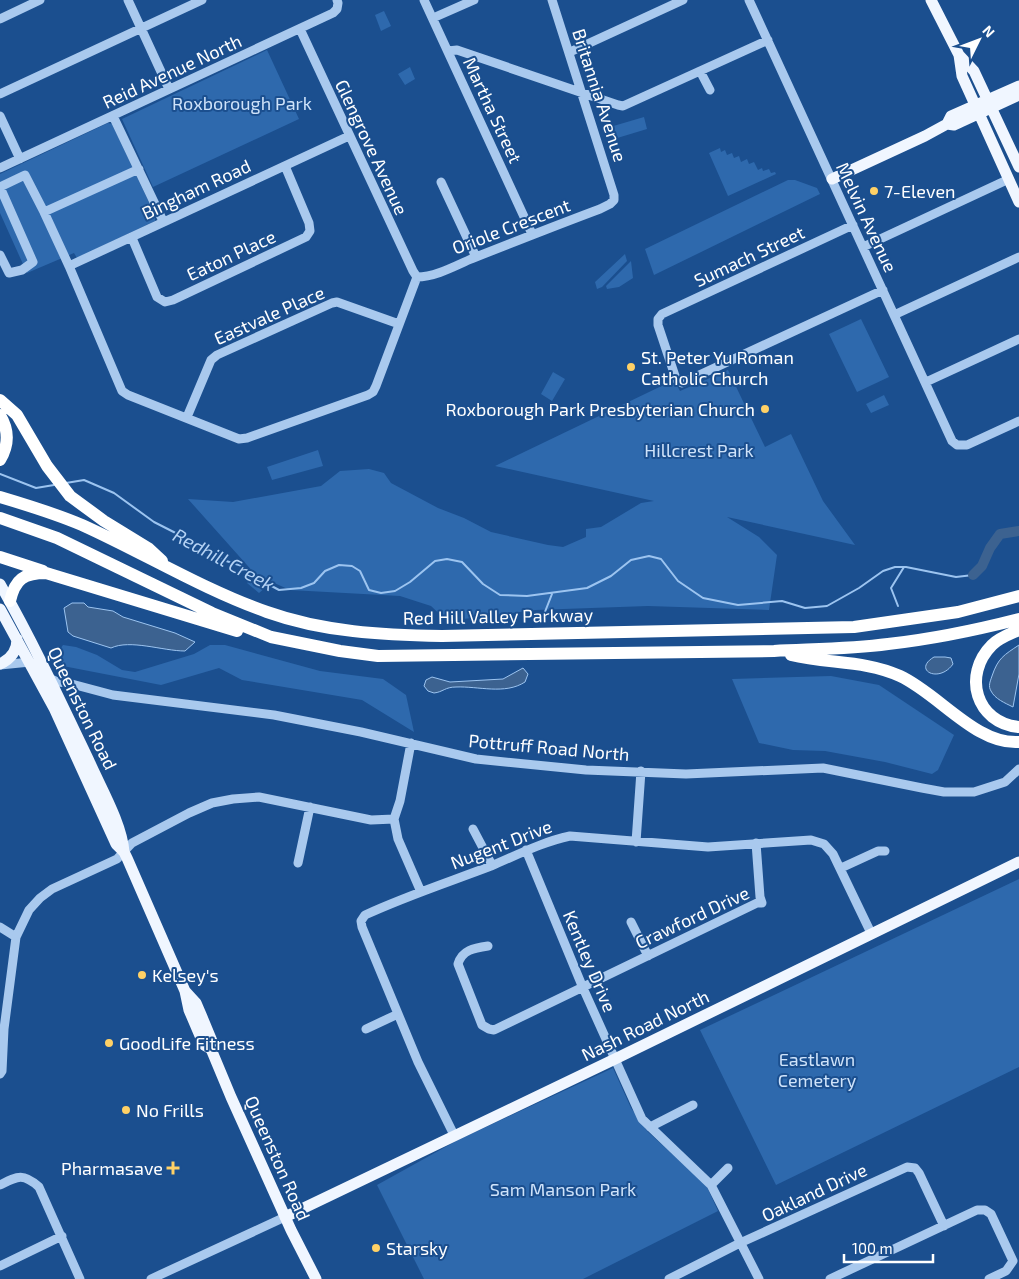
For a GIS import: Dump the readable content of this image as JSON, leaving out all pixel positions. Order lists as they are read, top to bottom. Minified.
{"streets":{"highway":["Red Hill Valley Parkway"],"main road":["Queenston Road","Nash Road North"],"street":["Reid Avenue North","Britannia Avenue","Martha Street","Glengrove Avenue","Bingham Road","Melvin Avenue","Oriole Crescent","Eaton Place","Sumach Street","Eastvale Place","Pottruff Road North","Nugent Drive","Crawford Drive","Kentley Drive","Oakland Drive"]},"crossings":[["Reid Avenue North","Glengrove Avenue"],["Britannia Avenue","Oriole Crescent"],["Martha Street","Oriole Crescent"],["Glengrove Avenue","Bingham Road"],["Glengrove Avenue","Oriole Crescent"],["Bingham Road","Eaton Place"],["Melvin Avenue","Sumach Street"],["Queenston Road","Pottruff Road North"],["Queenston Road","Nash Road North"],["Nugent Drive","Crawford Drive"],["Nugent Drive","Kentley Drive"],["Nugent Drive","Nash Road North"],["Crawford Drive","Kentley Drive"],["Kentley Drive","Nash Road North"],["Kentley Drive","Oakland Drive"]],"water":["Redhill Creek"],"parks":["Roxborough Park","Hillcrest Park","Eastlawn Cemetery","Sam Manson Park"],"places":{"other":["7-Eleven","St. Peter Yu Roman Catholic Church","Roxborough Park Presbyterian Church","Kelsey's","GoodLife Fitness","No Frills","Starsky"],"health":["Pharmasave"]},"scale_bar":"100 m","north":"top right"}
